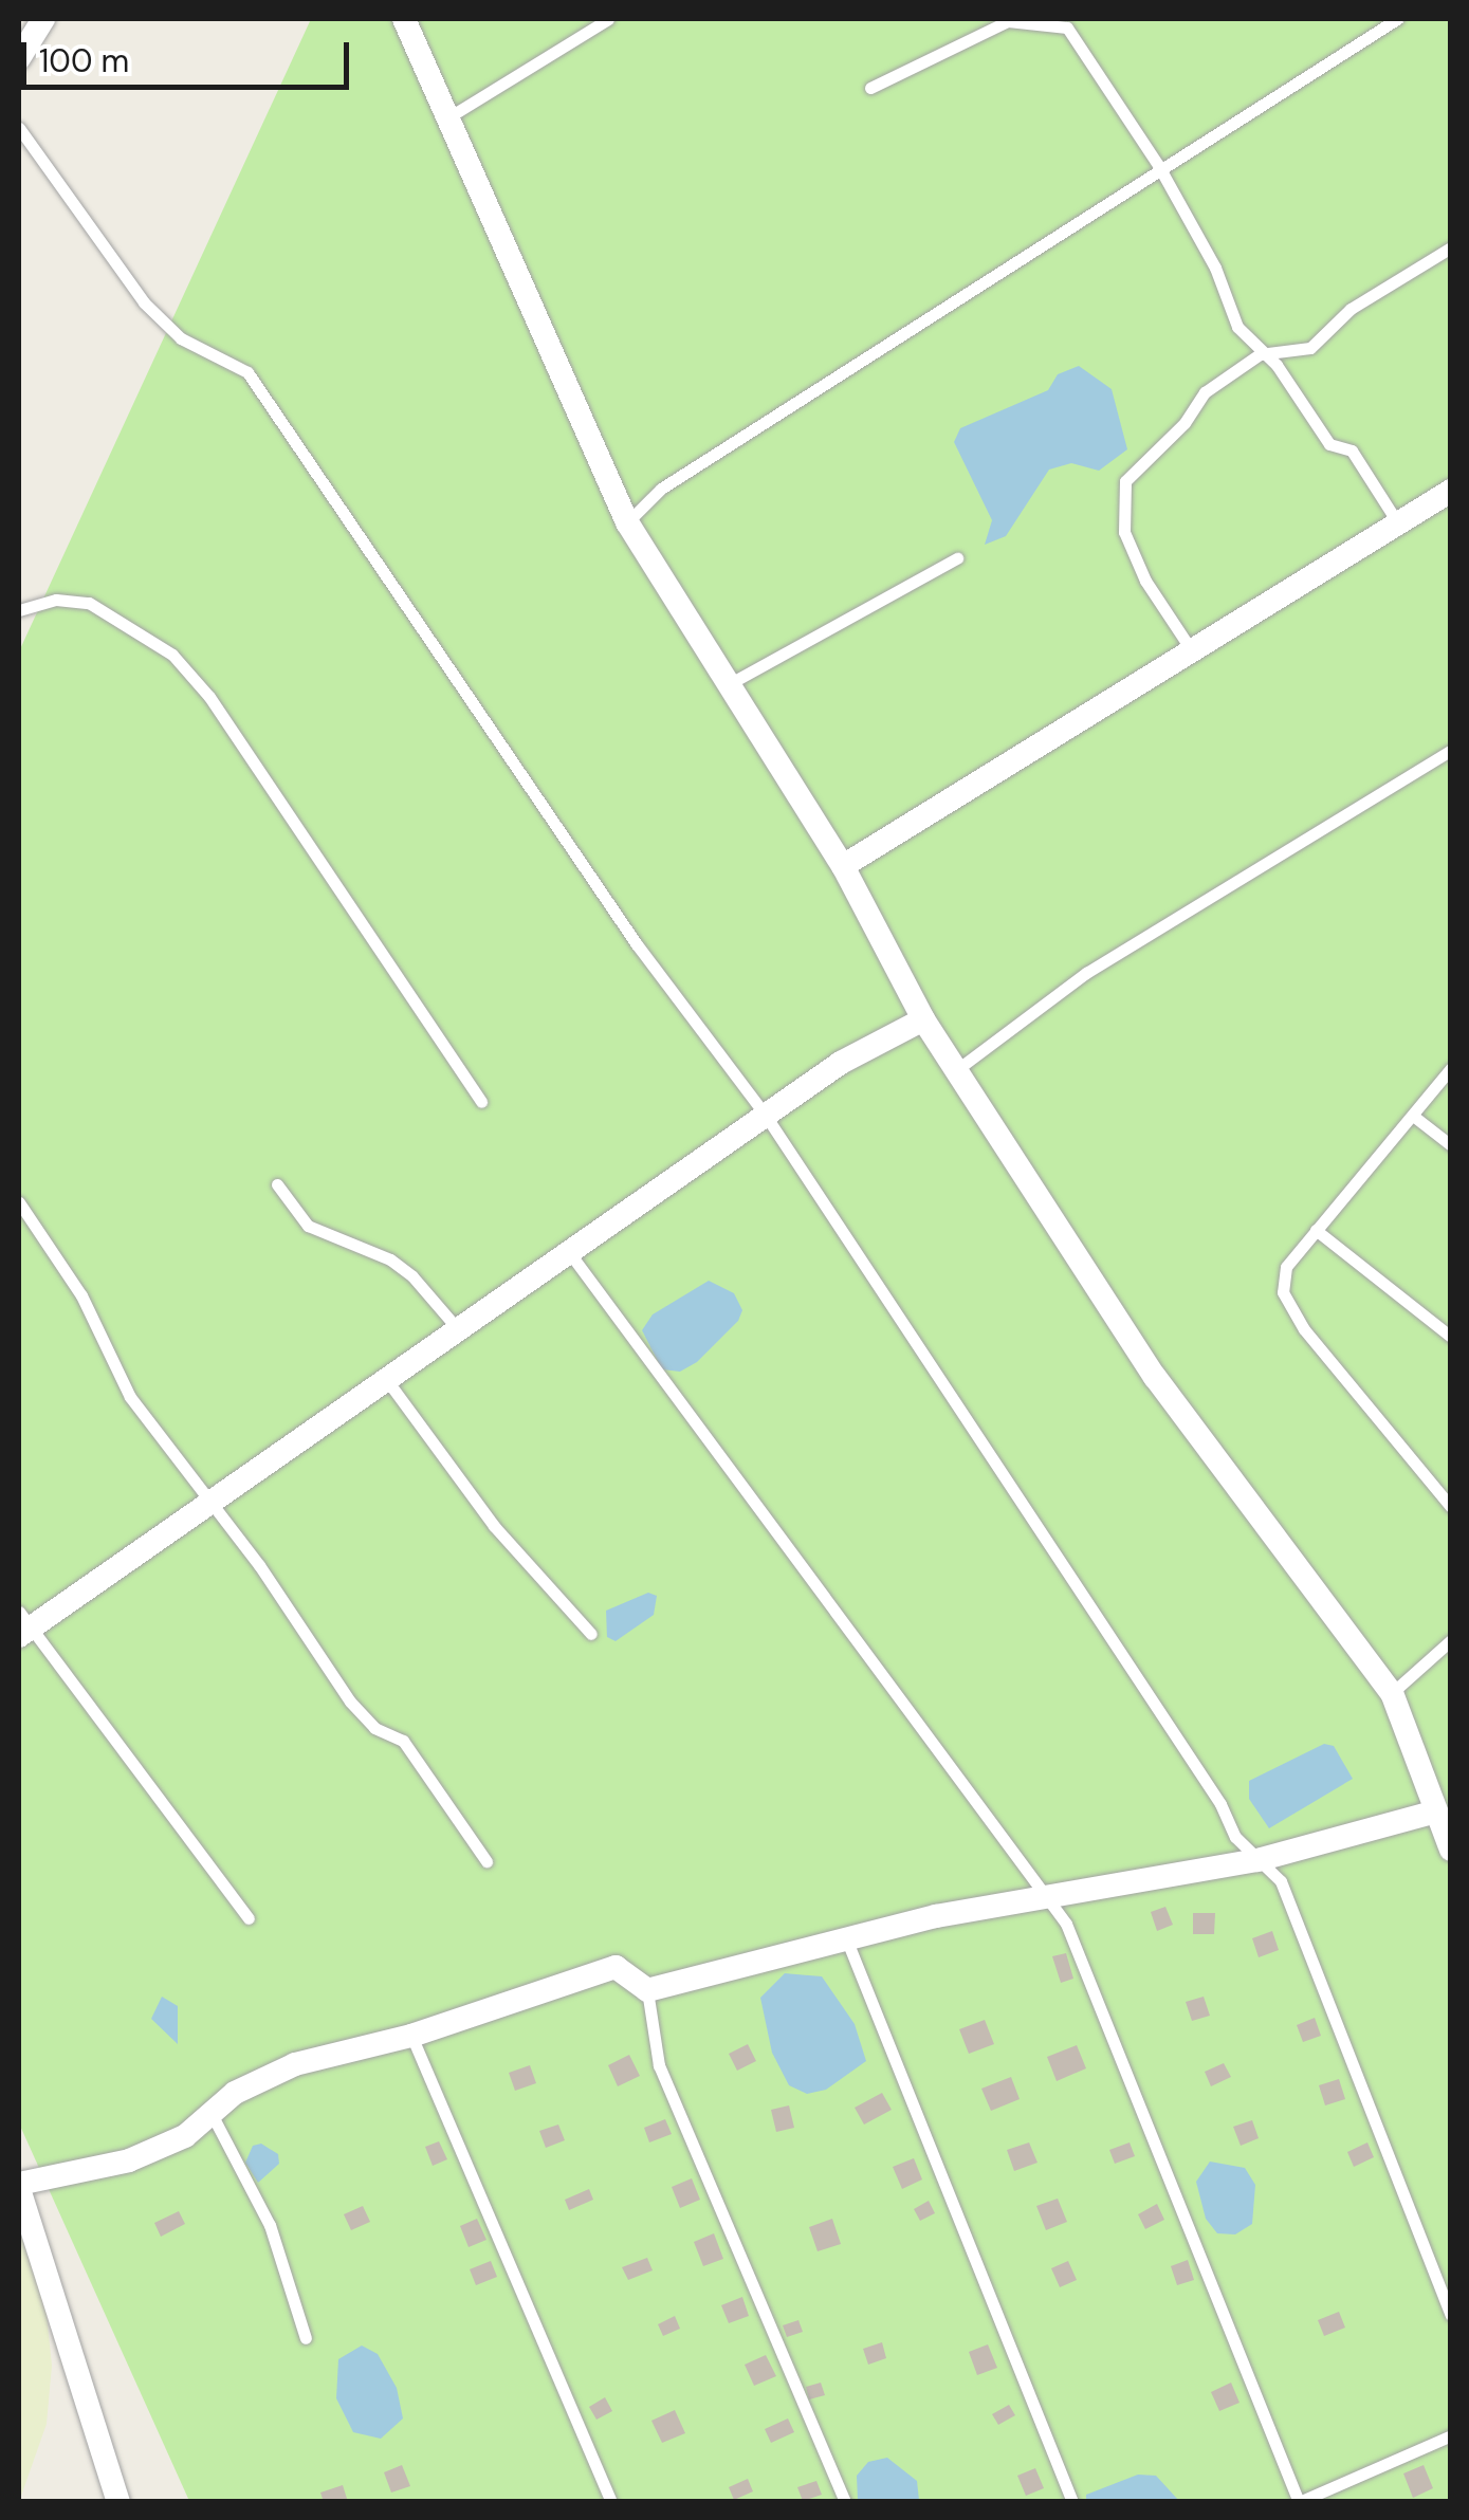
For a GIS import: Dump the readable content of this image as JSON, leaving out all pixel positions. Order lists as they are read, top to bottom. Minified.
{"scale_bar":"100 m"}
